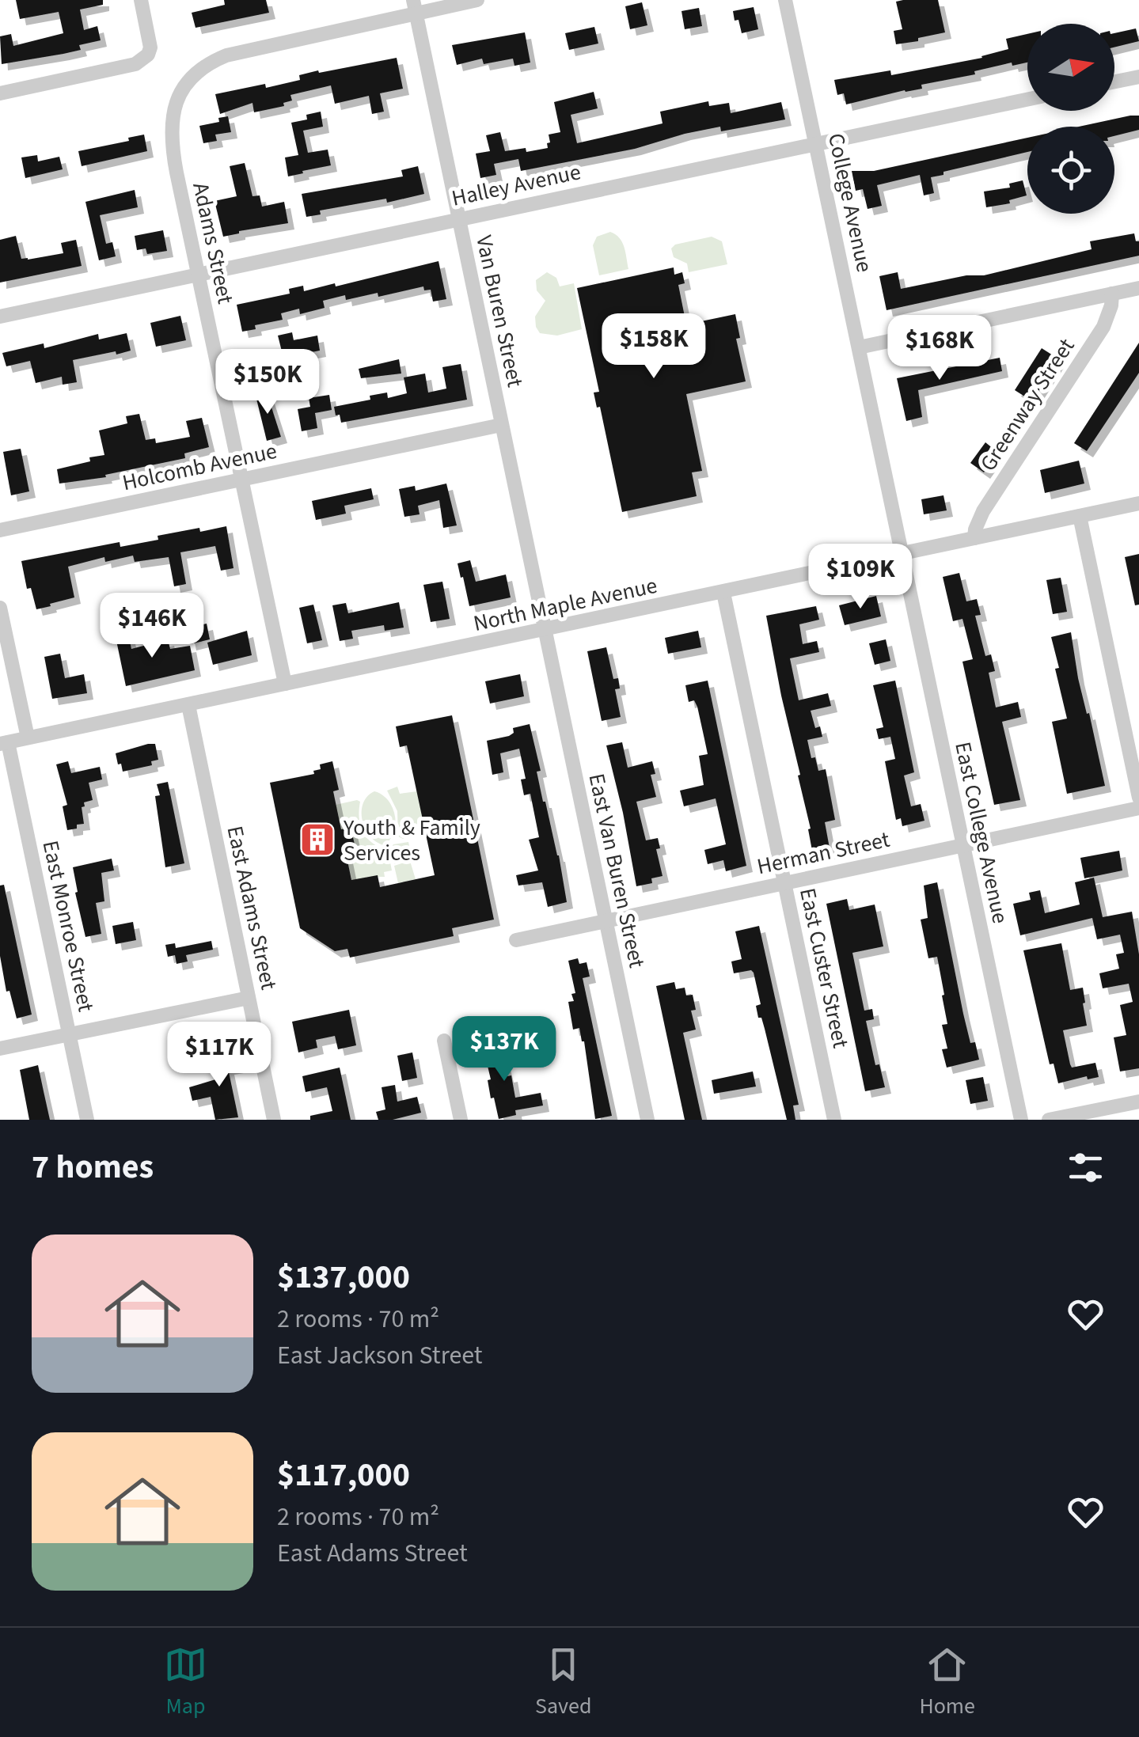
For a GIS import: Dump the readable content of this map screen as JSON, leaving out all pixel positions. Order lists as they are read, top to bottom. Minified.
{"streets":{"street":["Halley Avenue","College Avenue","Adams Street","Van Buren Street","Greenway Street","Holcomb Avenue","North Maple Avenue","East College Avenue","Herman Street","East Van Buren Street","East Adams Street","East Monroe Street","East Custer Street"]},"crossings":[["Halley Avenue","College Avenue"],["Halley Avenue","Adams Street"],["Halley Avenue","Van Buren Street"],["College Avenue","North Maple Avenue"],["College Avenue","East College Avenue"],["Adams Street","Van Buren Street"],["Adams Street","Holcomb Avenue"],["Adams Street","North Maple Avenue"],["Van Buren Street","Holcomb Avenue"],["Van Buren Street","North Maple Avenue"],["Van Buren Street","East Van Buren Street"],["Greenway Street","North Maple Avenue"],["North Maple Avenue","East College Avenue"],["North Maple Avenue","East Van Buren Street"],["North Maple Avenue","East Adams Street"],["North Maple Avenue","East Monroe Street"],["North Maple Avenue","East Custer Street"],["East College Avenue","Herman Street"],["Herman Street","East Van Buren Street"],["Herman Street","East Custer Street"]],"places":{"building":["Youth & Family Services"]},"north":"right","page":{"price":["$158K","$168K","$150K","$109K","$146K","$137K","$117K"],"heading":"7 homes","list":[{"name":"$137,000","note":"2 rooms · 70 m² · East Jackson Street"},{"name":"$117,000","note":"2 rooms · 70 m² · East Adams Street"}],"tabs":["Map","Saved","Home"]}}
